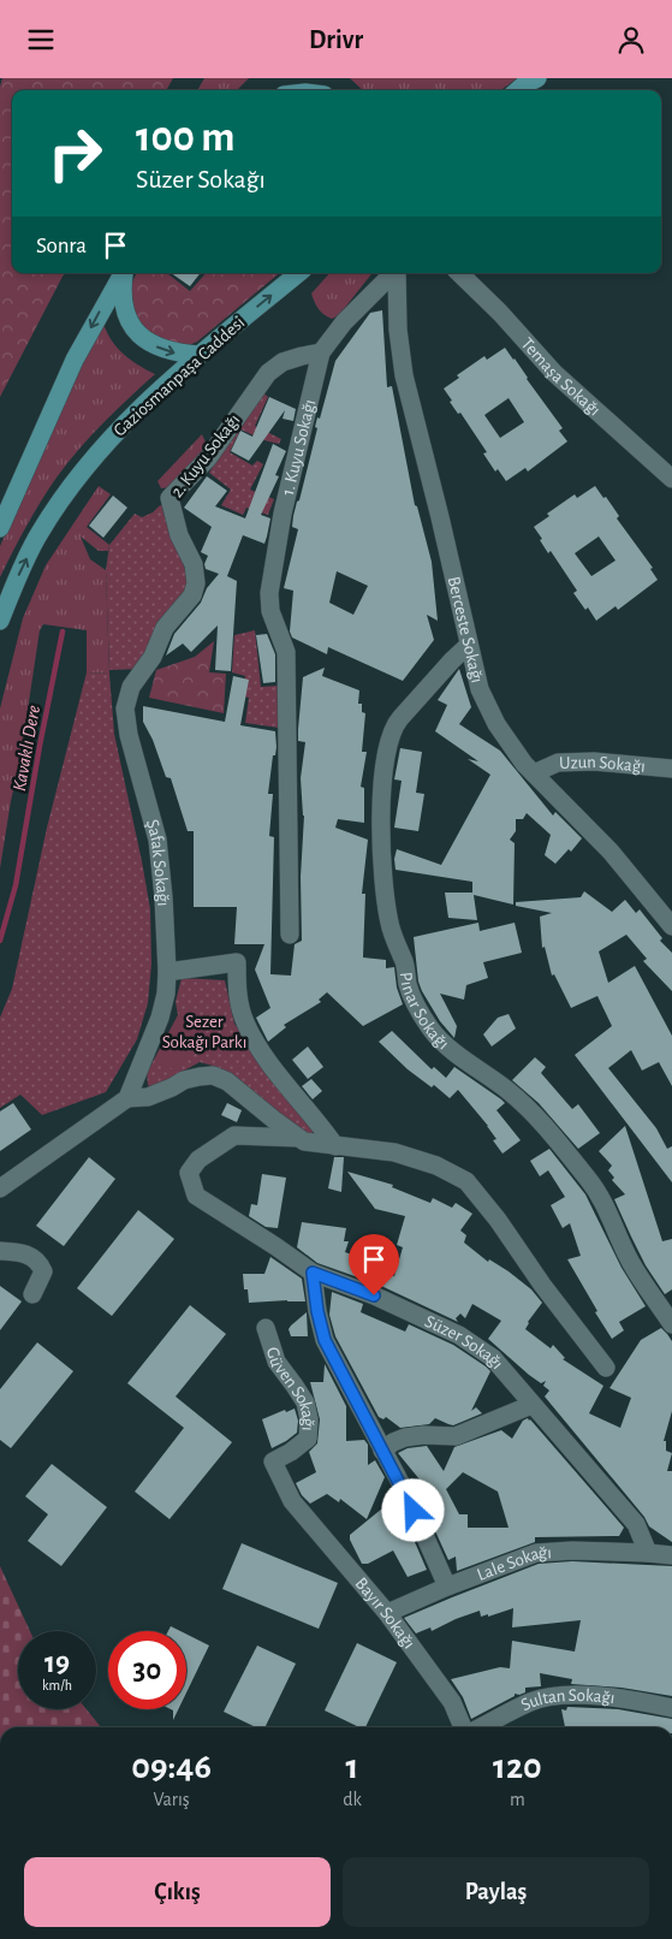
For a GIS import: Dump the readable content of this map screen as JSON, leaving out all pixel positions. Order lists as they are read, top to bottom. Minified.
{"streets":{"main road":["Gaziosmanpaşa Caddesi"],"street":["Temaşa Sokağı","1. Kuyu Sokağı","2. Kuyu Sokağı","Berceste Sokağı","Uzun Sokağı","Şafak Sokağı","Pınar Sokağı","Süzer Sokağı","Güven Sokağı","Lale Sokağı","Bayır Sokağı","Sultan Sokağı"]},"crossings":[["1. Kuyu Sokağı","2. Kuyu Sokağı"],["2. Kuyu Sokağı","Şafak Sokağı"],["Berceste Sokağı","Uzun Sokağı"],["Berceste Sokağı","Pınar Sokağı"],["Süzer Sokağı","Lale Sokağı"],["Güven Sokağı","Bayır Sokağı"],["Lale Sokağı","Bayır Sokağı"]],"water":["Kavaklı Dere"],"parks":["Sezer Sokağı Parkı"],"page":{"header":"Drivr","turn":["100 m","Süzer Sokağı"],"then":"Sonra","speed":"19 km/h","limit":"30","eta":["09:46","Varış","1","dk","120","m"],"buttons":["Çıkış","Paylaş"]}}
